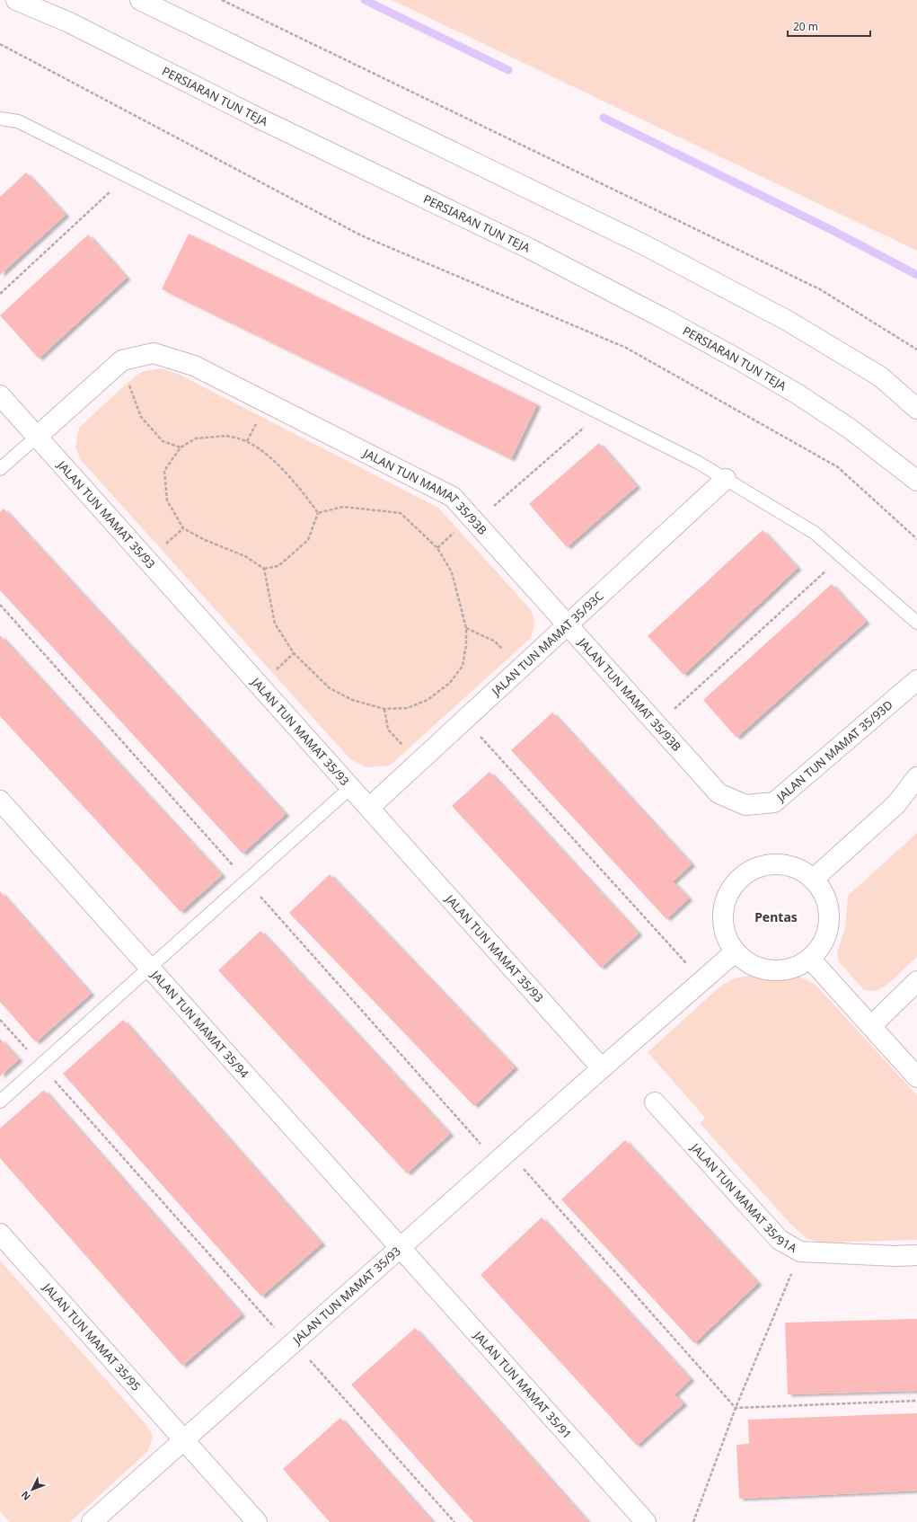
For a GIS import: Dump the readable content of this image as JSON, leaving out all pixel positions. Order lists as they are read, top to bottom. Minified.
{"streets":{"street":["PERSIARAN TUN TEJA","JALAN TUN MAMAT 35/93B","JALAN TUN MAMAT 35/93","JALAN TUN MAMAT 35/93C","JALAN TUN MAMAT 35/93D","JALAN TUN MAMAT 35/94","JALAN TUN MAMAT 35/91A","JALAN TUN MAMAT 35/95","JALAN TUN MAMAT 35/91"]},"crossings":[["JALAN TUN MAMAT 35/93B","JALAN TUN MAMAT 35/93"],["JALAN TUN MAMAT 35/93B","JALAN TUN MAMAT 35/93C"],["JALAN TUN MAMAT 35/93B","JALAN TUN MAMAT 35/93D"],["JALAN TUN MAMAT 35/93","JALAN TUN MAMAT 35/93C"],["JALAN TUN MAMAT 35/93","JALAN TUN MAMAT 35/94"],["JALAN TUN MAMAT 35/93","JALAN TUN MAMAT 35/95"],["JALAN TUN MAMAT 35/93","JALAN TUN MAMAT 35/91"],["JALAN TUN MAMAT 35/94","JALAN TUN MAMAT 35/91"]],"districts":["Pentas"],"scale_bar":"20 m","north":"bottom left"}
